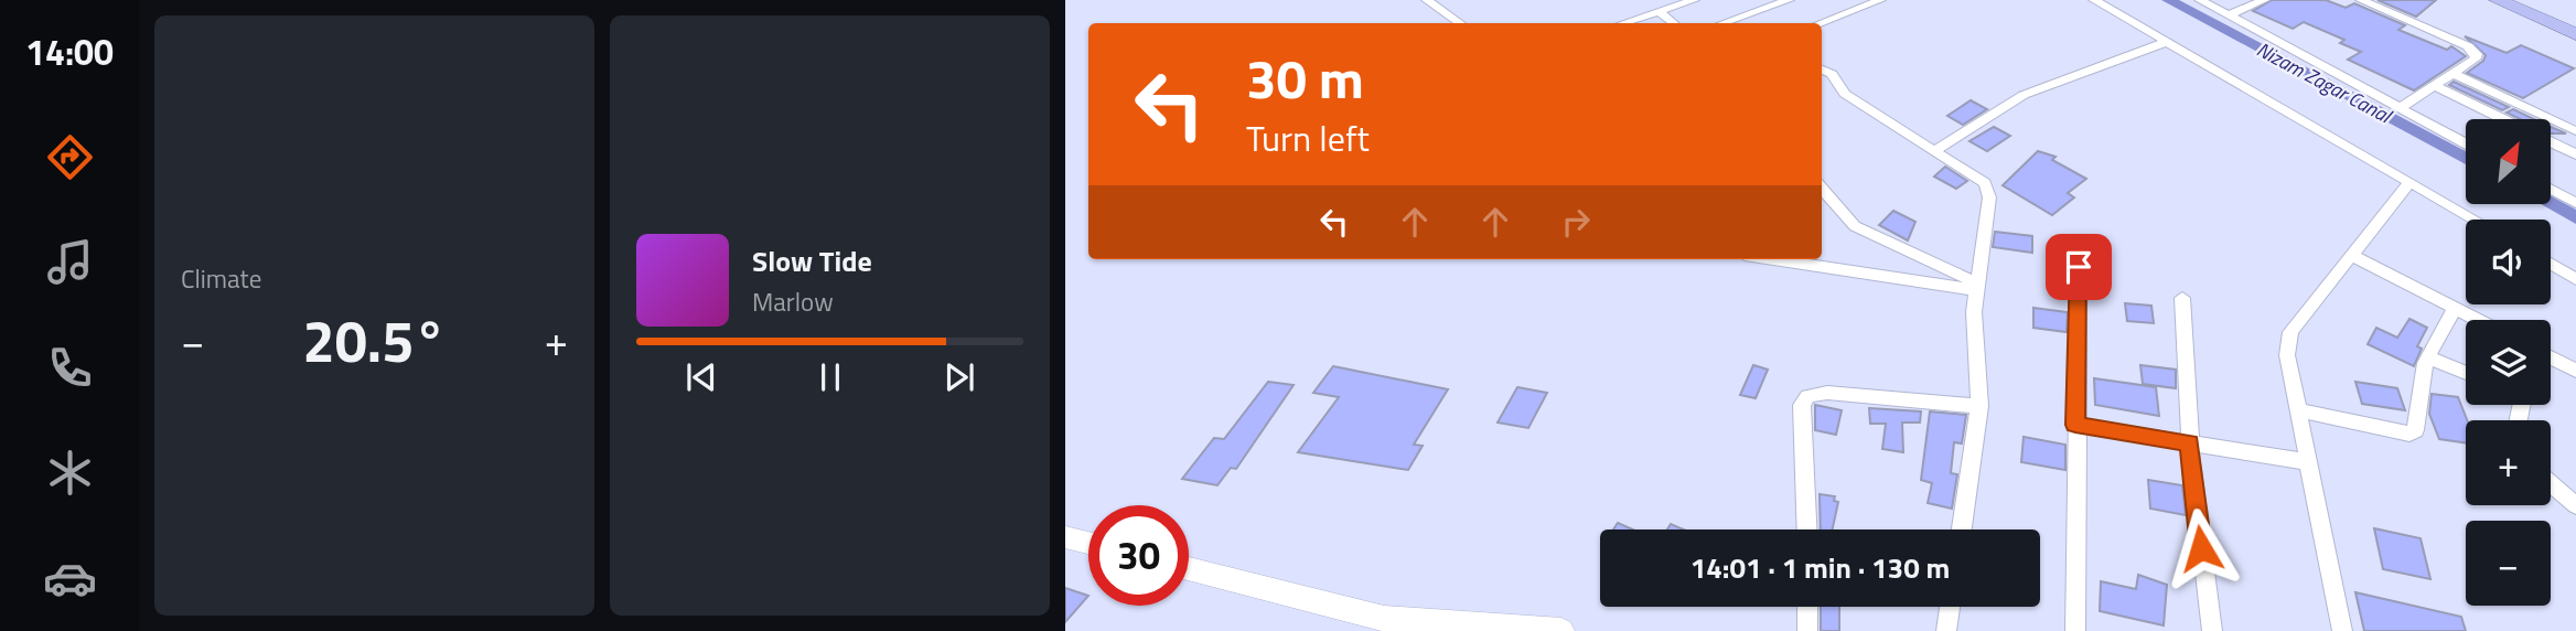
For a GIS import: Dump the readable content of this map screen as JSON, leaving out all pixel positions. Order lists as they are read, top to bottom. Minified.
{"water":["Nizam Zagar Canal"],"north":"top right","page":{"tabs":"14:00","tile":"Climate","turn":["30 m","Turn left"],"map_buttons":["+","−"],"song":["Slow Tide","Marlow"],"heat":["−","20.5°","+"],"limit":"30","trip":"14:01 · 1 min · 130 m"}}
